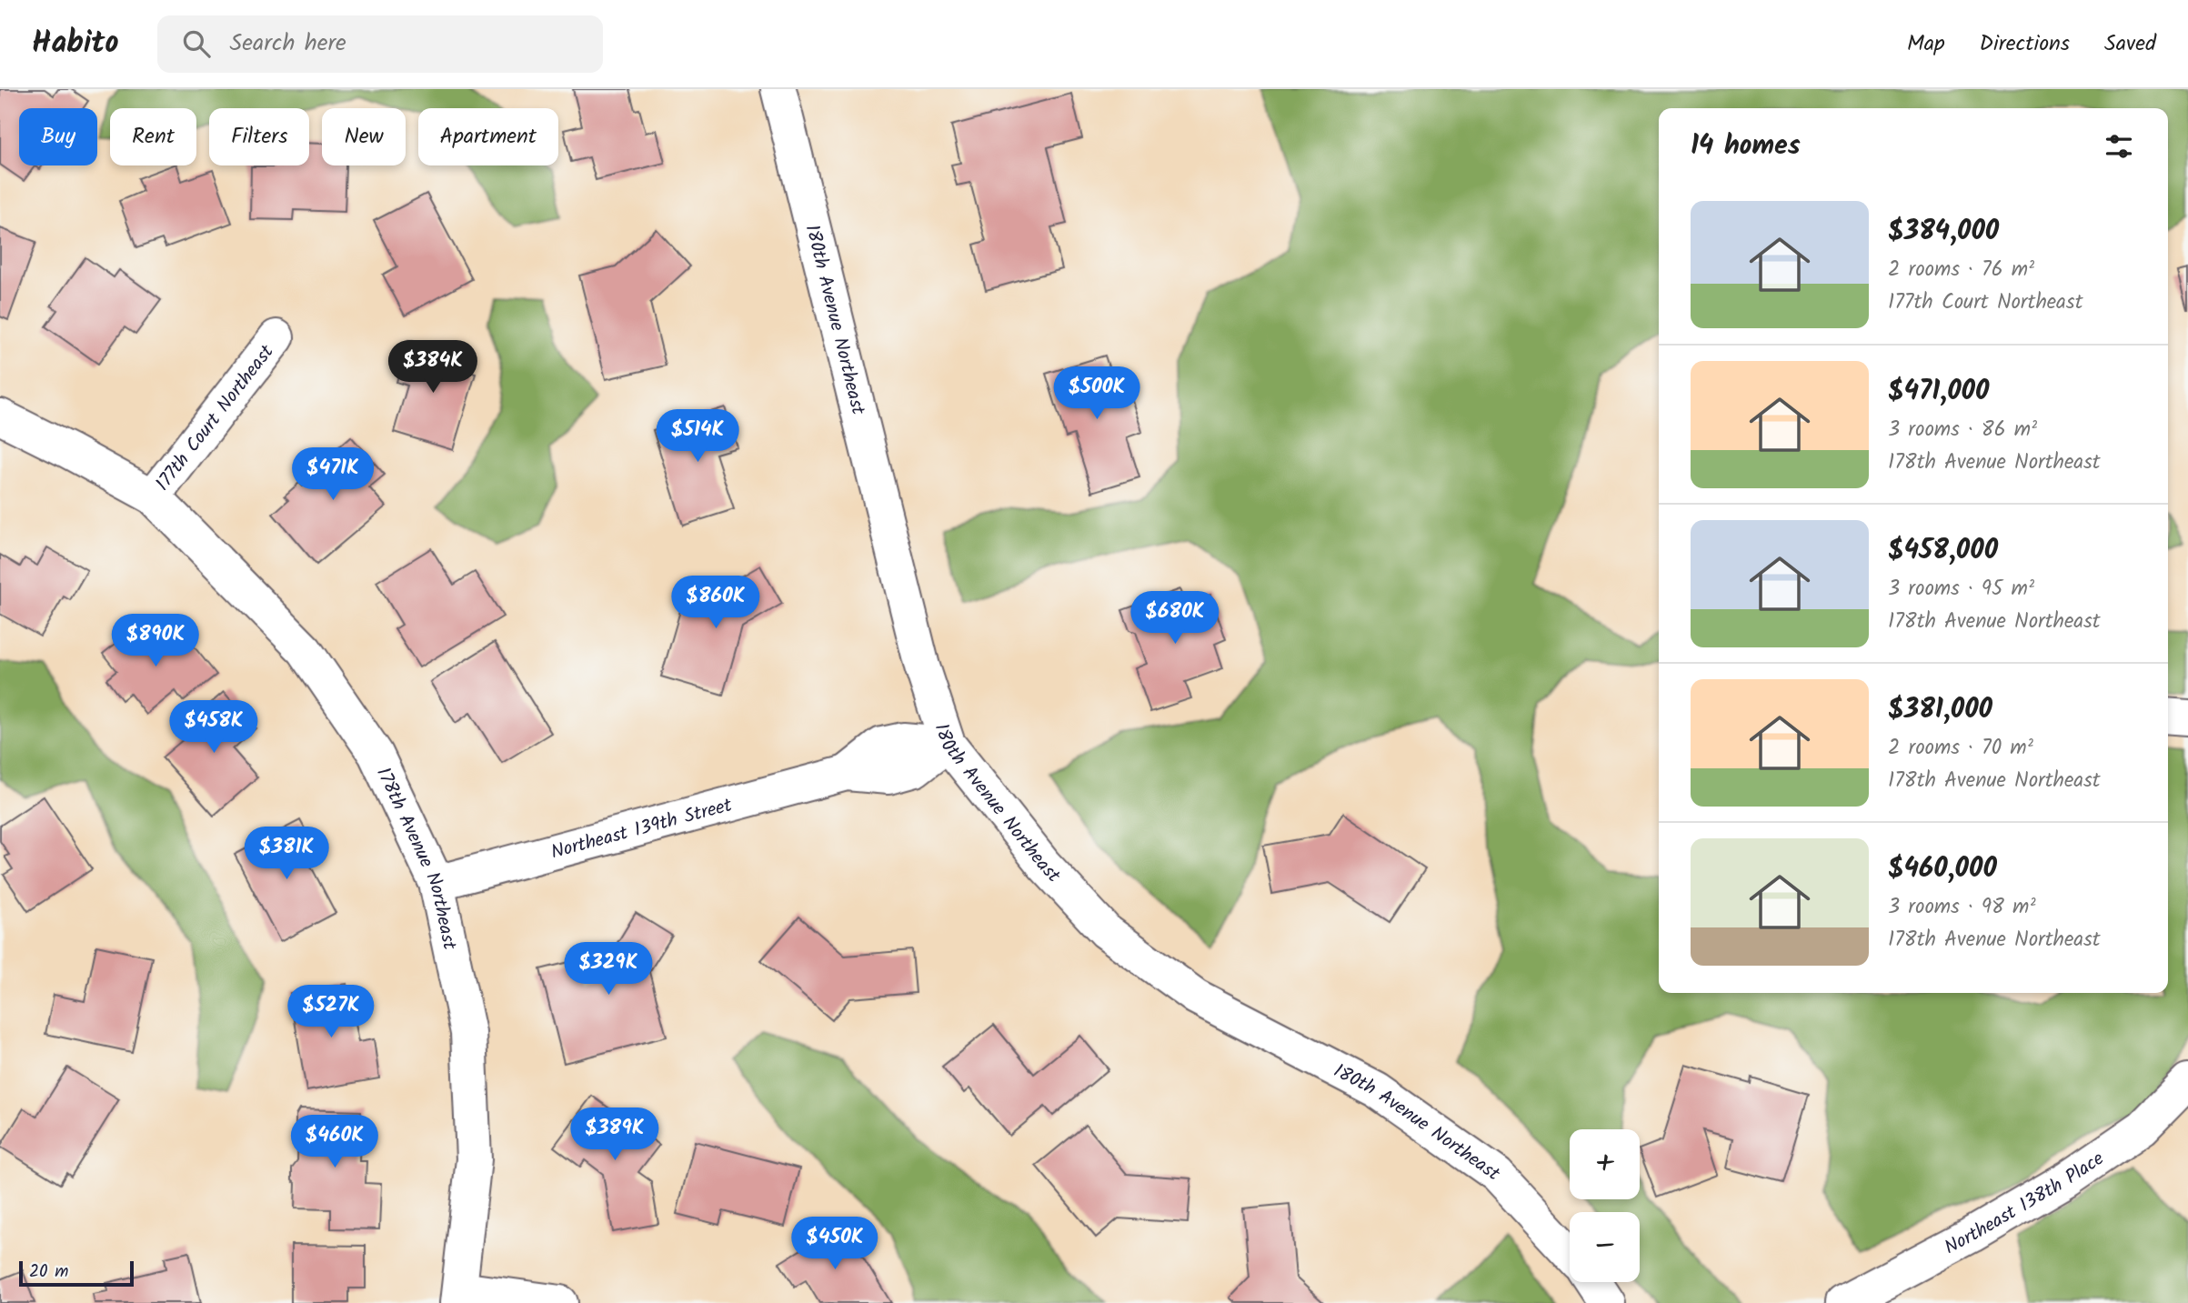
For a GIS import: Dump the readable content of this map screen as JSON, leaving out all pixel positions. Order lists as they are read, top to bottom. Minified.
{"streets":{"street":["180th Avenue Northeast","177th Court Northeast","Northeast 139th Street","178th Avenue Northeast","Northeast 138th Place"]},"crossings":[["180th Avenue Northeast","Northeast 139th Street"],["177th Court Northeast","178th Avenue Northeast"],["Northeast 139th Street","178th Avenue Northeast"]],"scale_bar":"20 m","page":{"header":"Habito","search":"Search here","nav":["Map","Directions","Saved"],"chip":["Buy","Rent","Filters","New","Apartment"],"heading":"14 homes","list":[{"name":"$384,000","note":"2 rooms · 76 m² · 177th Court Northeast"},{"name":"$471,000","note":"3 rooms · 86 m² · 178th Avenue Northeast"},{"name":"$458,000","note":"3 rooms · 95 m² · 178th Avenue Northeast"},{"name":"$381,000","note":"2 rooms · 70 m² · 178th Avenue Northeast"},{"name":"$460,000","note":"3 rooms · 98 m² · 178th Avenue Northeast"}],"price":["$384K","$500K","$514K","$471K","$860K","$680K","$890K","$458K","$381K","$329K","$527K","$389K","$460K","$450K"],"map_buttons":["+","−"],"scale":"20 m"}}
